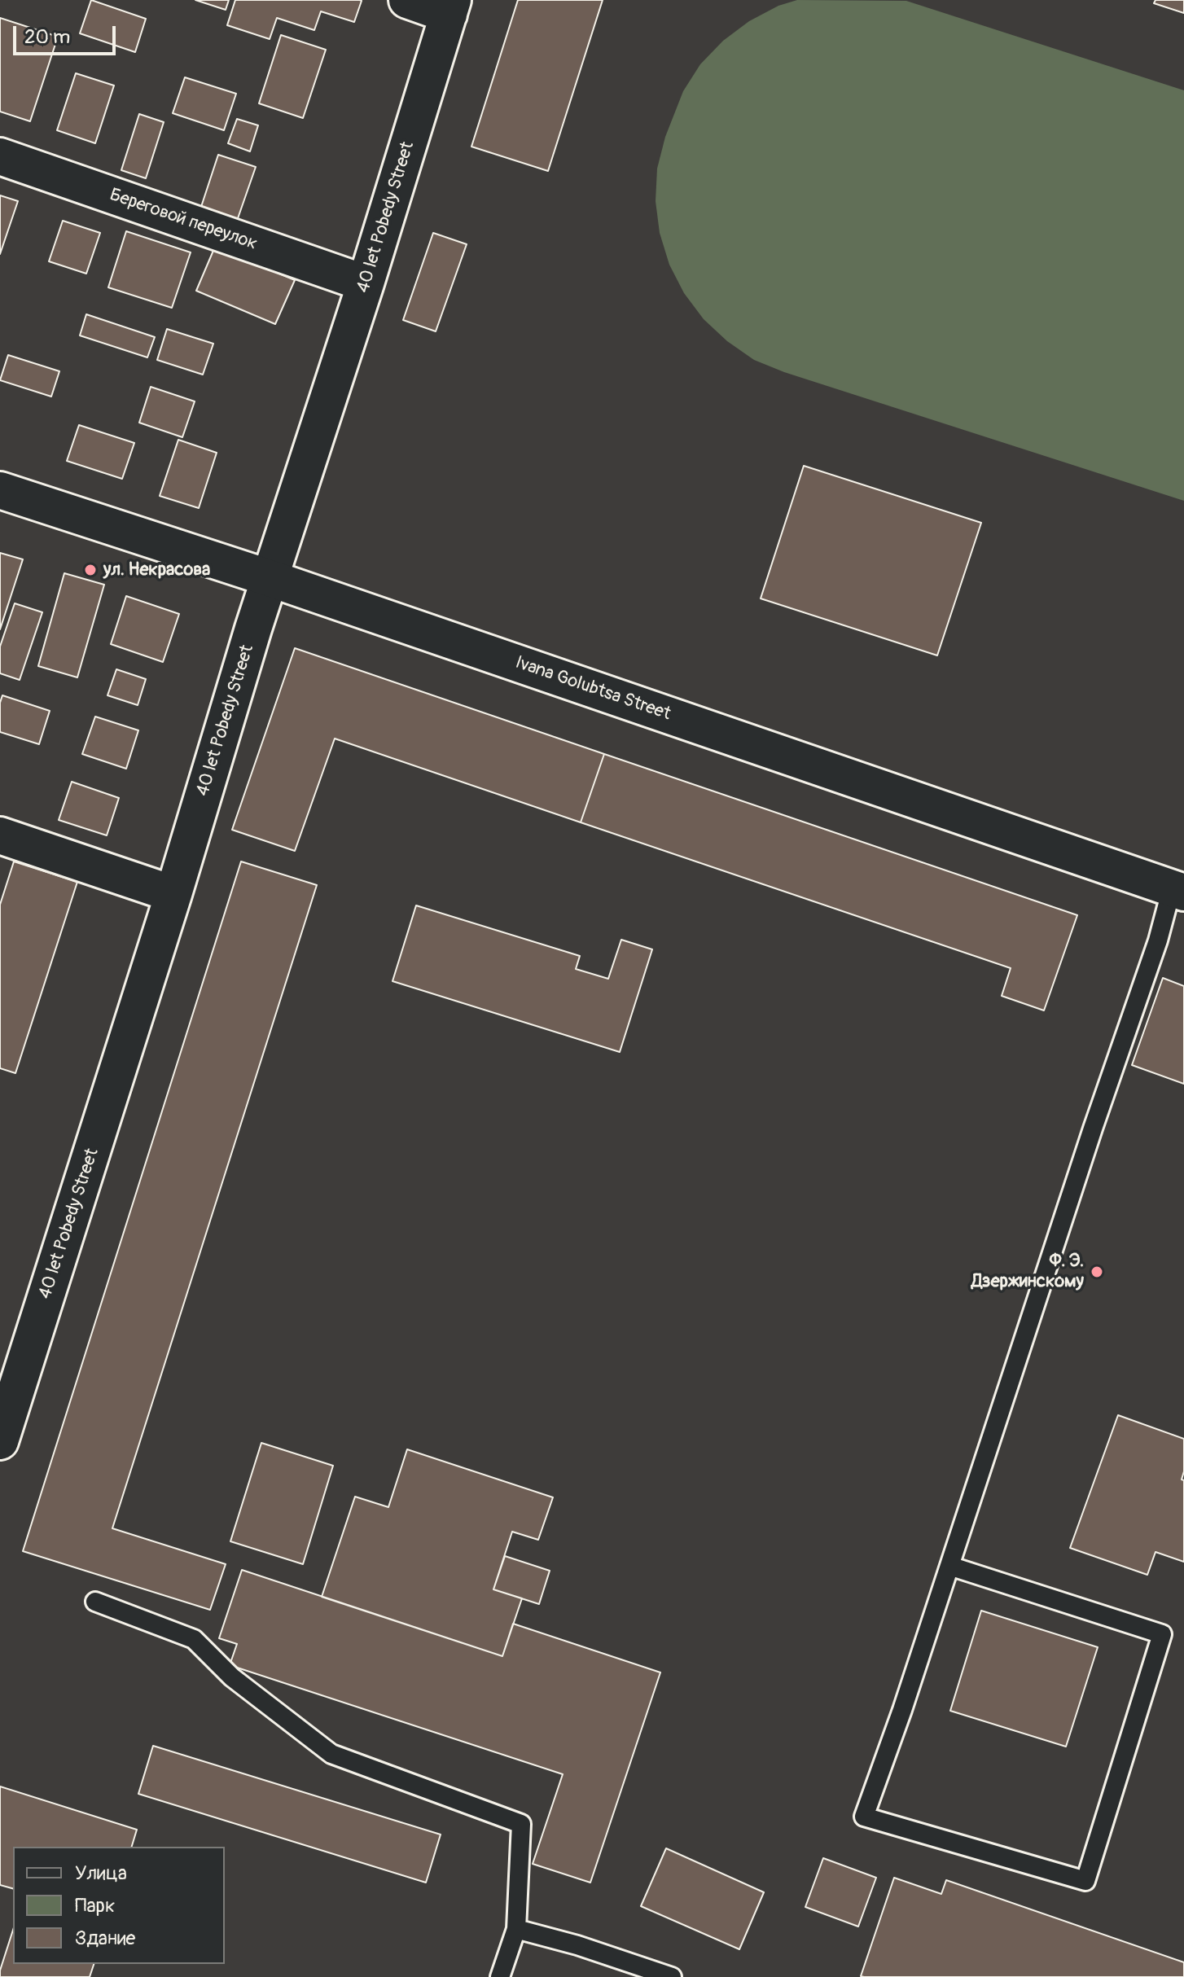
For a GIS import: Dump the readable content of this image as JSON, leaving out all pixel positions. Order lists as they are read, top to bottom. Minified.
{"streets":{"street":["40 let Pobedy Street","Береговой переулок","Ivana Golubtsa Street"]},"crossings":[["40 let Pobedy Street","Береговой переулок"],["40 let Pobedy Street","Ivana Golubtsa Street"]],"places":["ул. Некрасова","Ф. Э. Дзержинскому"],"legend":["Улица","Парк","Здание"],"scale_bar":"20 m"}
